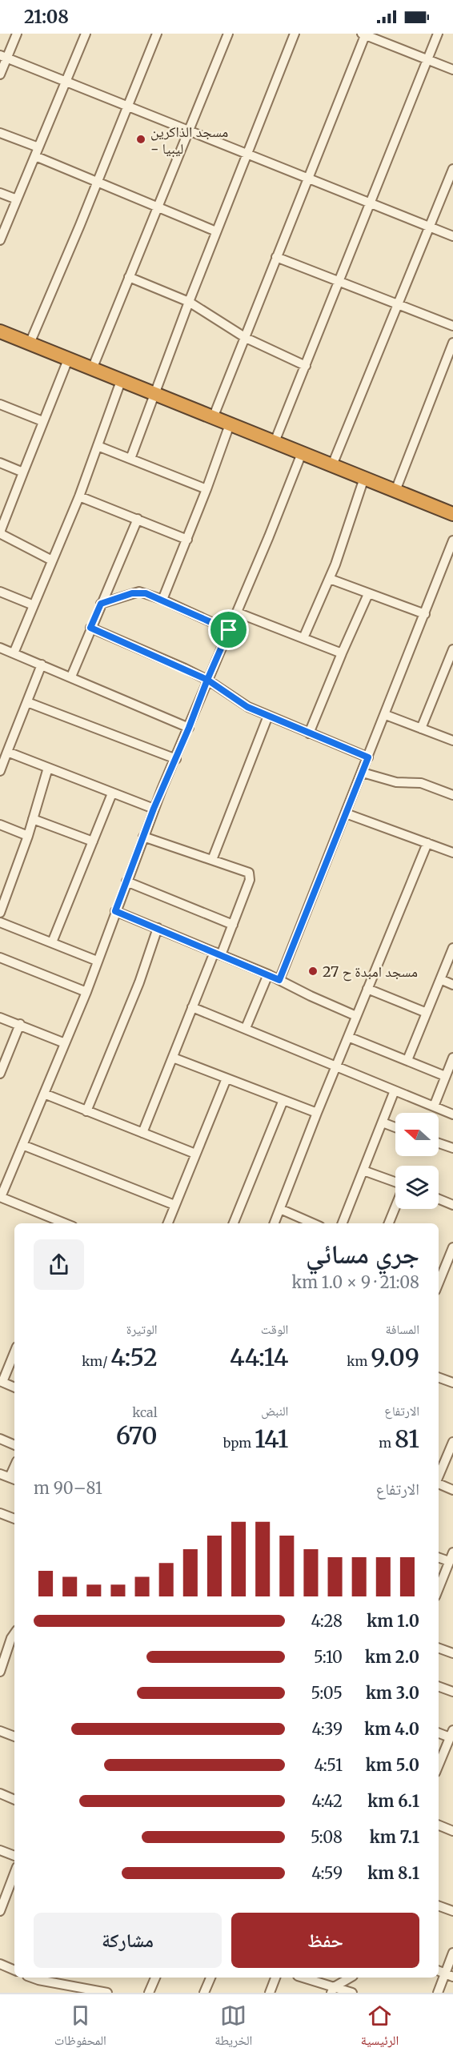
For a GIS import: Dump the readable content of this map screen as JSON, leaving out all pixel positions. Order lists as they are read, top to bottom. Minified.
{"places":["مسجد الذاكرين - ليبيا","مسجد امبدة ح 27"],"north":"left","page":{"status":"21:08","heading":["جري مسائي","21:08 · 9 × 1.0 km"],"stats":[["المسافة","9.09 km"],["الوقت","44:14"],["الوتيرة","4:52 /km"],["الارتفاع","81 m"],["النبض","141 bpm"],["kcal","670"]],"chart":["الارتفاع","81–90 m"],"list":[{"name":"1.0 km","note":"4:28"},{"name":"2.0 km","note":"5:10"},{"name":"3.0 km","note":"5:05"},{"name":"4.0 km","note":"4:39"},{"name":"5.0 km","note":"4:51"},{"name":"6.1 km","note":"4:42"},{"name":"7.1 km","note":"5:08"},{"name":"8.1 km","note":"4:59"}],"buttons":["حفظ","مشاركة"],"tabs":["الرئيسية","الخريطة","المحفوظات"]}}
